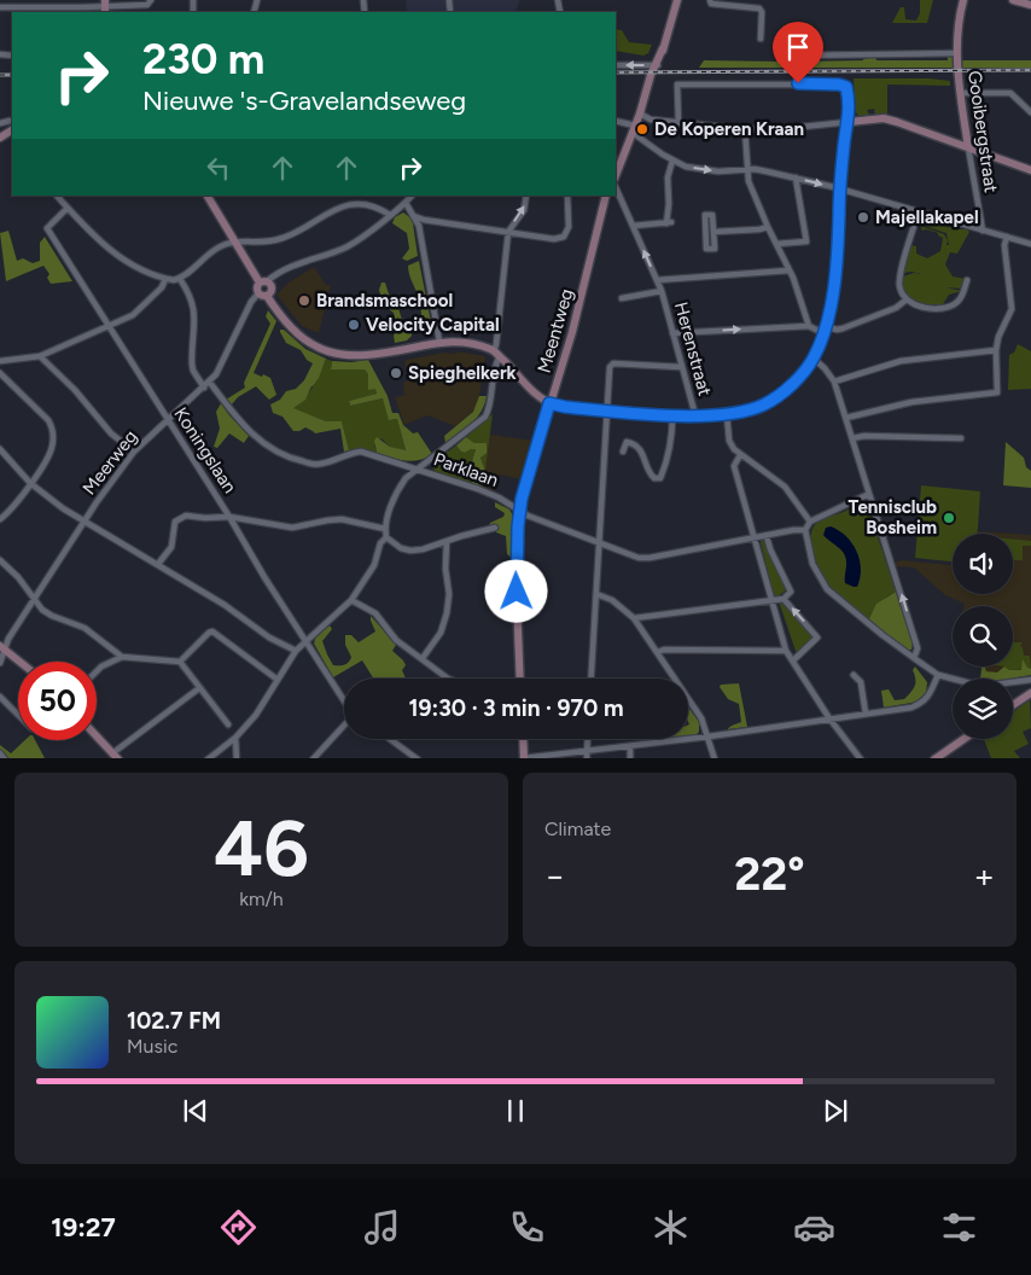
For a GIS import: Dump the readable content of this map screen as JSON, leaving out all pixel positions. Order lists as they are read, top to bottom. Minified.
{"streets":{"street":["Gooibergstraat","Meentweg","Herenstraat","Koningslaan","Meerweg","Parklaan"]},"crossings":[["Meentweg","Parklaan"],["Koningslaan","Meerweg"],["Meerweg","Parklaan"]],"places":["De Koperen Kraan","Majellakapel","Brandsmaschool","Velocity Capital","Spieghelkerk","Tennisclub Bosheim"],"page":{"turn":["230 m","Nieuwe 's-Gravelandseweg"],"limit":"50","trip":"19:30 · 3 min · 970 m","tile":[["46","km/h"],"Climate"],"heat":["−","22°","+"],"song":["102.7 FM","Music"],"tabs":"19:27"}}
